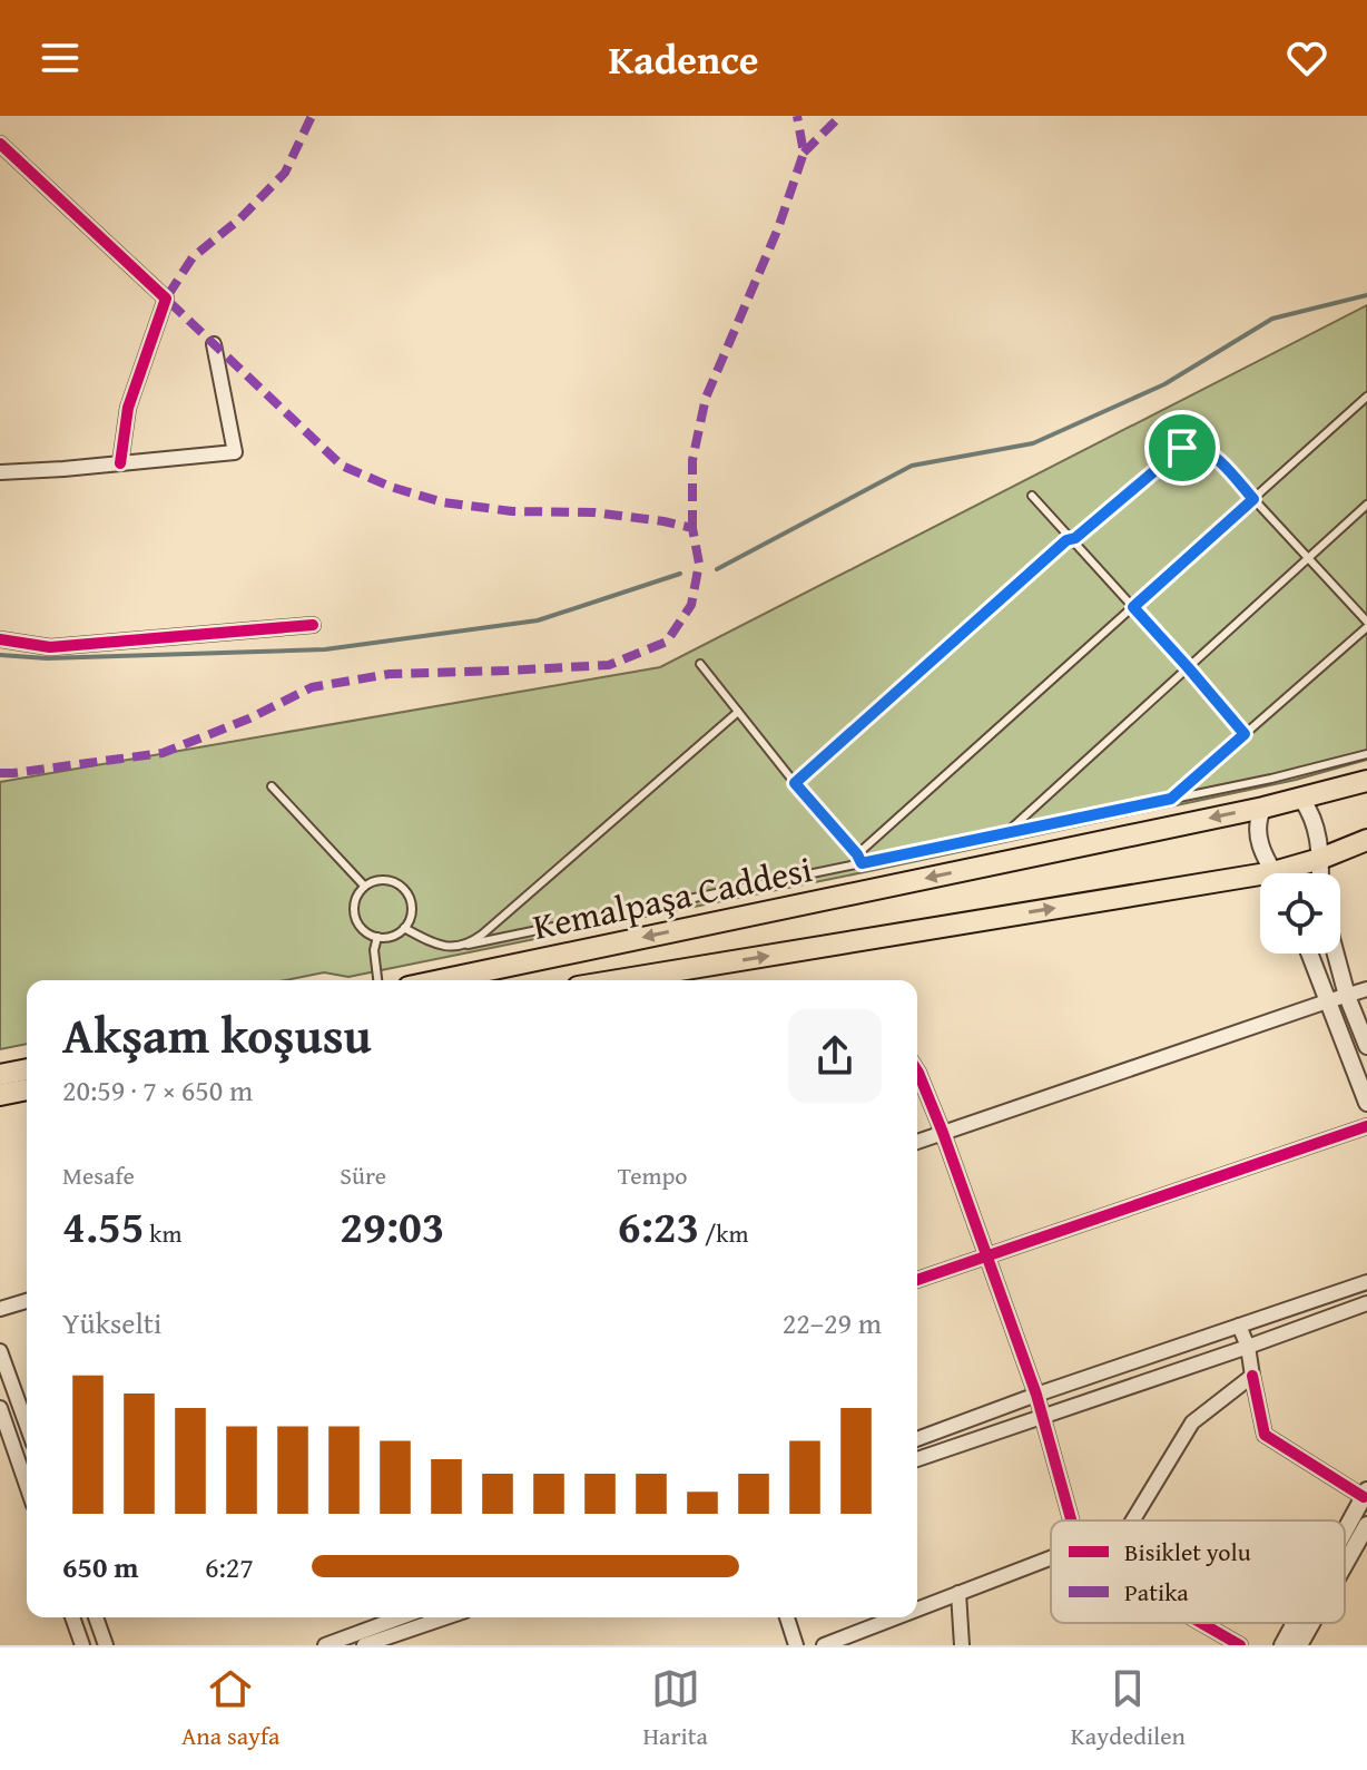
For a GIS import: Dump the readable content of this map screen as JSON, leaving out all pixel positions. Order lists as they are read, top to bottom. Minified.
{"streets":{"main road":["Kemalpaşa Caddesi"]},"legend":["Bisiklet yolu","Patika"],"page":{"header":"Kadence","heading":["Akşam koşusu","20:59 · 7 × 650 m"],"stats":[["Mesafe","4.55 km"],["Süre","29:03"],["Tempo","6:23 /km"]],"chart":["Yükselti","22–29 m"],"list":[{"name":"650 m","note":"6:27"}],"tabs":["Ana sayfa","Harita","Kaydedilen"]}}
